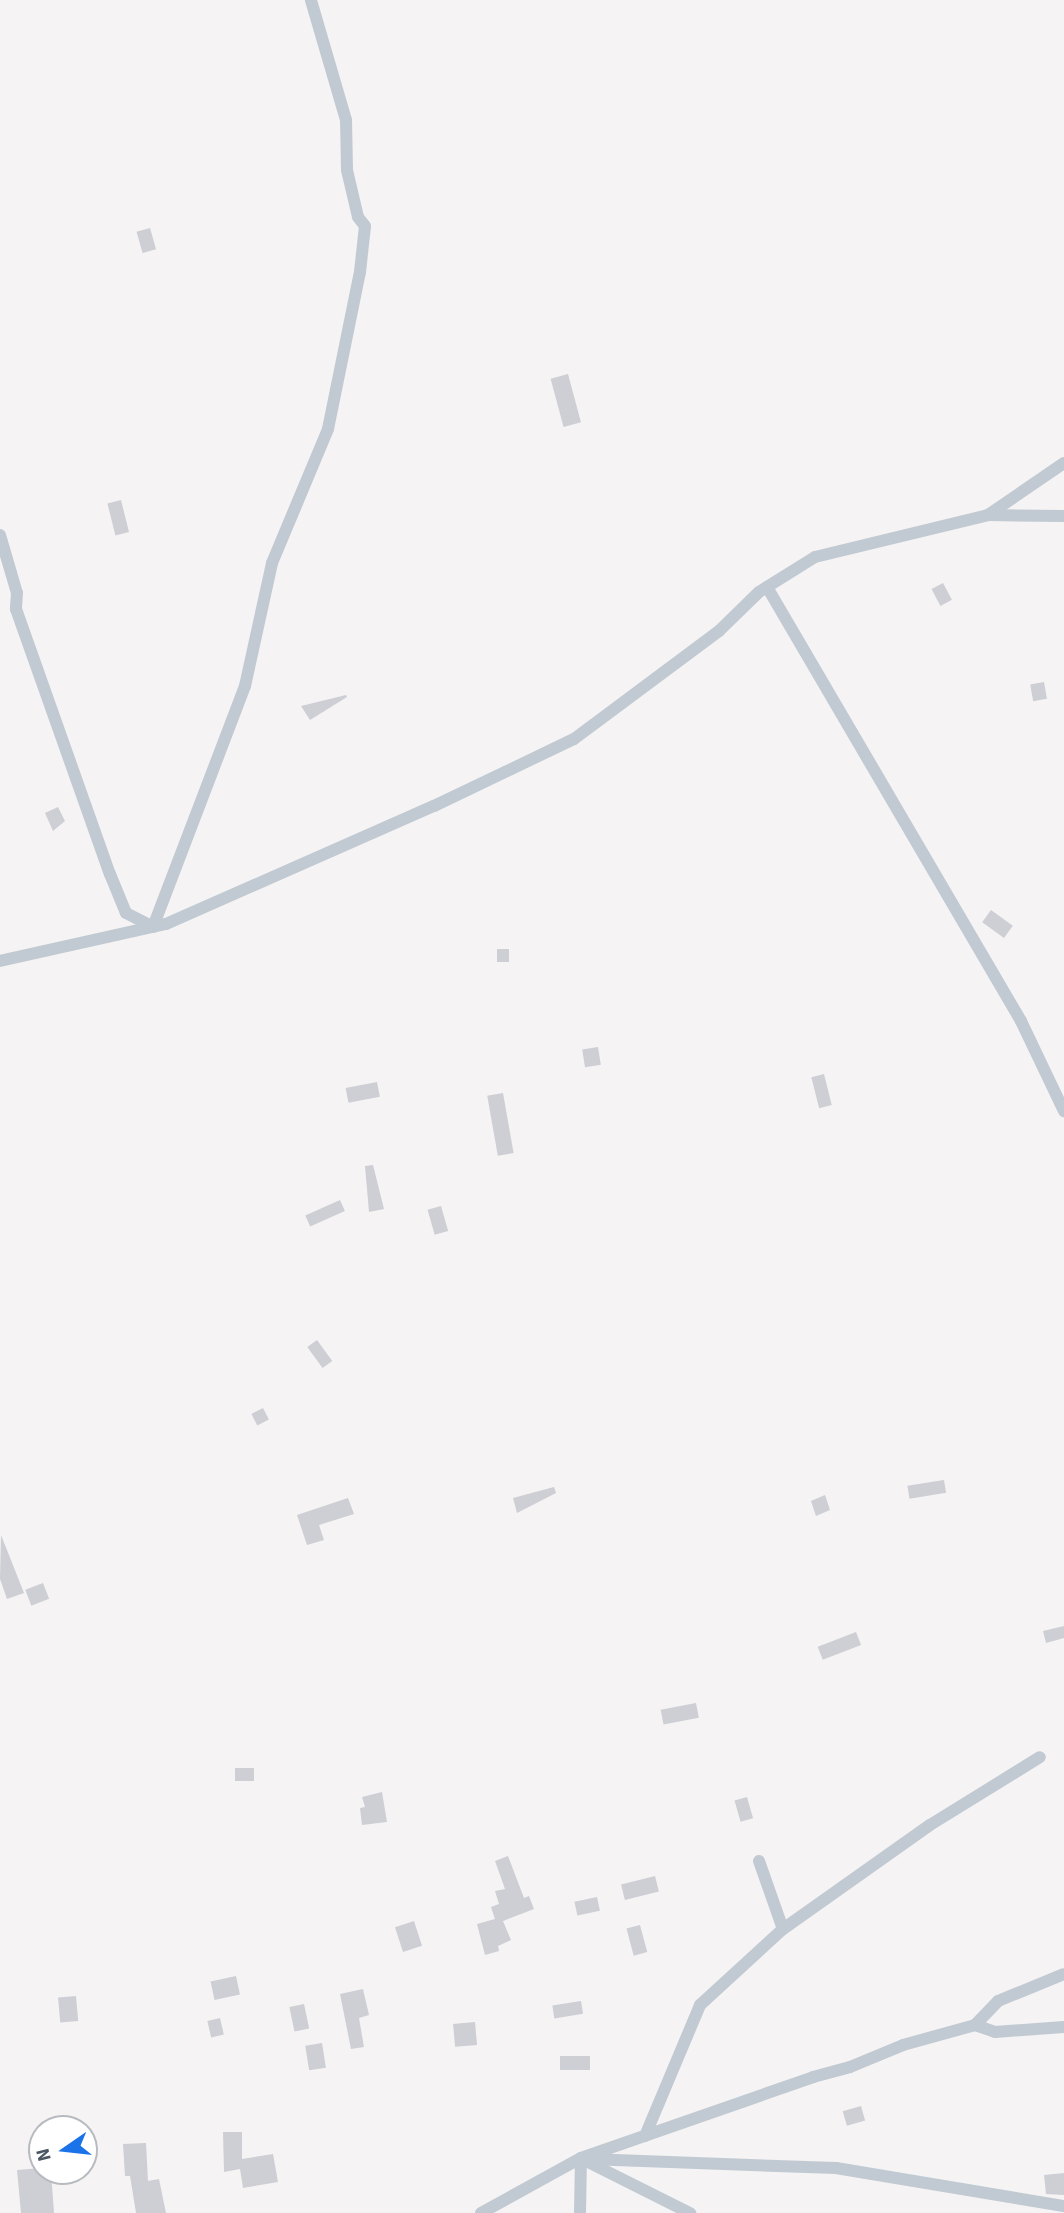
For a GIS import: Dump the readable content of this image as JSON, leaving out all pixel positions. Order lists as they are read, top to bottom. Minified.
{"north":"left"}
